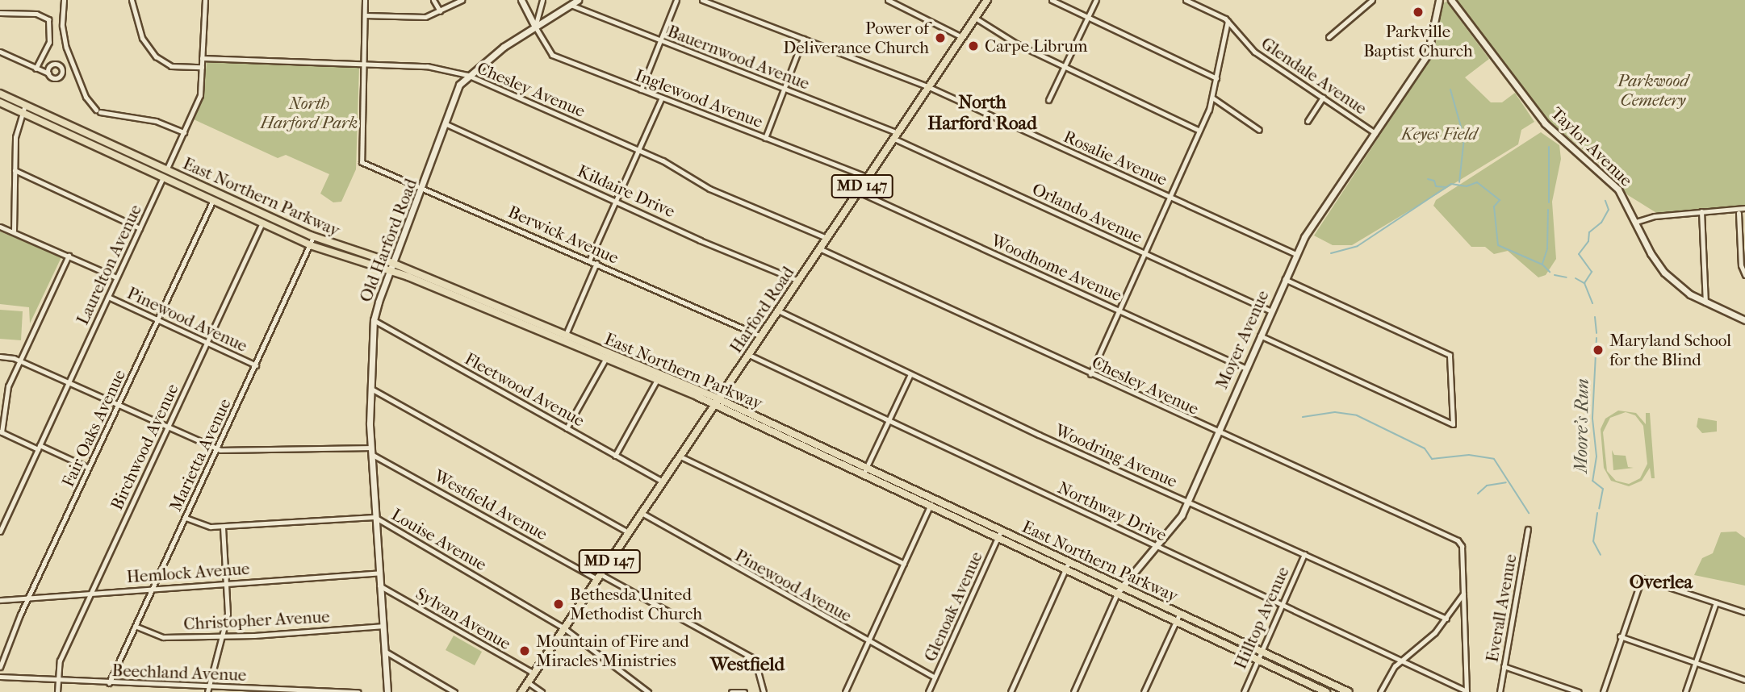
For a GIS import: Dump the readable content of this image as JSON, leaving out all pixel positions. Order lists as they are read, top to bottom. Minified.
{"streets":{"main road":["MD 147","East Northern Parkway","Harford Road"],"street":["Bauernwood Avenue","Glendale Avenue","Chesley Avenue","Inglewood Avenue","Taylor Avenue","Rosalie Avenue","Kildaire Drive","Orlando Avenue","Berwick Avenue","Old Harford Road","Laurelton Avenue","Woodhome Avenue","Pinewood Avenue","Moyer Avenue","Fleetwood Avenue","Fair Oaks Avenue","Birchwood Avenue","Marietta Avenue","Woodring Avenue","Westfield Avenue","Northway Drive","Louise Avenue","Hemlock Avenue","Glenoak Avenue","Everall Avenue","Hilltop Avenue","Sylvan Avenue","Christopher Avenue","Beechland Avenue"]},"crossings":[["Bauernwood Avenue","Orlando Avenue"],["Bauernwood Avenue","Old Harford Road"],["Bauernwood Avenue","Harford Road"],["Glendale Avenue","Moyer Avenue"],["Chesley Avenue","Berwick Avenue"],["Chesley Avenue","Old Harford Road"],["Chesley Avenue","Laurelton Avenue"],["Chesley Avenue","Harford Road"],["Chesley Avenue","Moyer Avenue"],["Inglewood Avenue","Old Harford Road"],["Inglewood Avenue","Harford Road"],["Rosalie Avenue","Harford Road"],["Rosalie Avenue","Moyer Avenue"],["Kildaire Drive","Old Harford Road"],["Kildaire Drive","Harford Road"],["East Northern Parkway","Old Harford Road"],["East Northern Parkway","Laurelton Avenue"],["East Northern Parkway","Harford Road"],["East Northern Parkway","Moyer Avenue"],["East Northern Parkway","Fair Oaks Avenue"],["East Northern Parkway","Birchwood Avenue"],["East Northern Parkway","Marietta Avenue"],["East Northern Parkway","Glenoak Avenue"],["East Northern Parkway","Hilltop Avenue"],["Orlando Avenue","Harford Road"],["Orlando Avenue","Moyer Avenue"],["Berwick Avenue","Old Harford Road"],["Berwick Avenue","Harford Road"],["Old Harford Road","Fleetwood Avenue"],["Old Harford Road","Westfield Avenue"],["Old Harford Road","Louise Avenue"],["Old Harford Road","Hemlock Avenue"],["Old Harford Road","Sylvan Avenue"],["Old Harford Road","Christopher Avenue"],["Laurelton Avenue","Pinewood Avenue"],["Laurelton Avenue","Westfield Avenue"],["Woodhome Avenue","Harford Road"],["Woodhome Avenue","Moyer Avenue"],["Harford Road","Pinewood Avenue"],["Harford Road","Fleetwood Avenue"],["Harford Road","Woodring Avenue"],["Harford Road","Westfield Avenue"],["Harford Road","Northway Drive"],["Harford Road","Louise Avenue"],["Harford Road","Sylvan Avenue"],["Pinewood Avenue","Fair Oaks Avenue"],["Pinewood Avenue","Birchwood Avenue"],["Pinewood Avenue","Marietta Avenue"],["Pinewood Avenue","Glenoak Avenue"],["Moyer Avenue","Woodring Avenue"],["Moyer Avenue","Northway Drive"],["Fair Oaks Avenue","Westfield Avenue"],["Fair Oaks Avenue","Hemlock Avenue"],["Birchwood Avenue","Westfield Avenue"],["Birchwood Avenue","Hemlock Avenue"],["Birchwood Avenue","Beechland Avenue"],["Marietta Avenue","Westfield Avenue"],["Marietta Avenue","Louise Avenue"],["Marietta Avenue","Hemlock Avenue"],["Marietta Avenue","Christopher Avenue"],["Marietta Avenue","Beechland Avenue"],["Woodring Avenue","Hilltop Avenue"],["Northway Drive","Hilltop Avenue"]],"districts":["North Harford Road","Overlea","Westfield"],"water":["Moore's Run"],"parks":["Parkwood Cemetery","North Harford Park","Keyes Field"],"places":["Parkville Baptist Church","Power of Deliverance Church","Carpe Librum","Maryland School for the Blind","Bethesda United Methodist Church","Mountain of Fire and Miracles Ministries"]}
